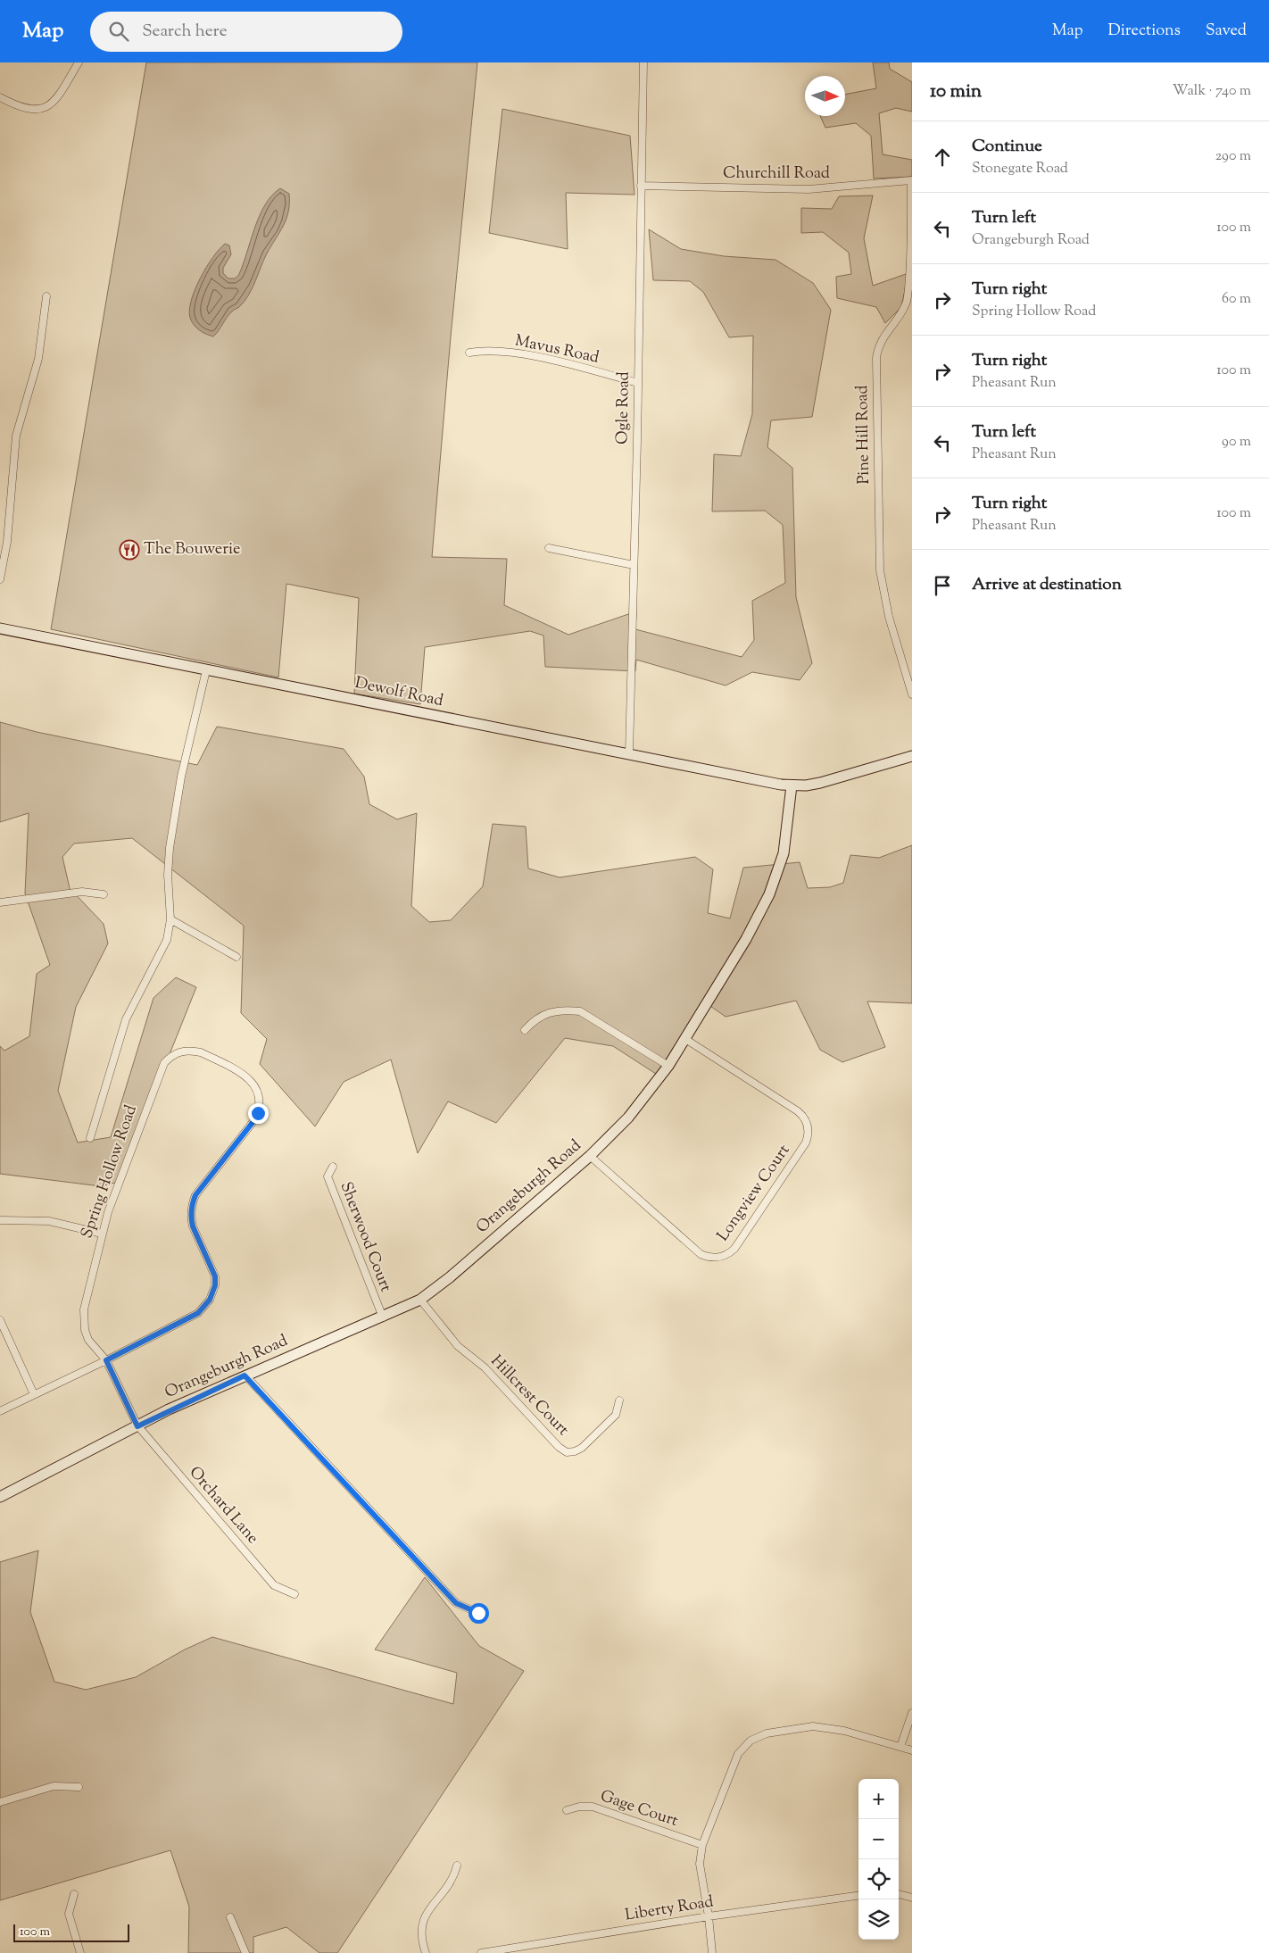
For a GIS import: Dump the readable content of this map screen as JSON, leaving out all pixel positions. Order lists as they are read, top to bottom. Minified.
{"streets":{"street":["Churchill Road","Mavus Road","Ogle Road","Pine Hill Road","Dewolf Road","Spring Hollow Road","Orangeburgh Road","Longview Court","Sherwood Court","Hillcrest Court","Orchard Lane","Gage Court","Liberty Road"]},"crossings":[["Churchill Road","Ogle Road"],["Churchill Road","Pine Hill Road"],["Mavus Road","Ogle Road"],["Ogle Road","Dewolf Road"],["Dewolf Road","Orangeburgh Road"],["Spring Hollow Road","Orangeburgh Road"],["Spring Hollow Road","Orchard Lane"],["Orangeburgh Road","Longview Court"],["Orangeburgh Road","Sherwood Court"],["Orangeburgh Road","Hillcrest Court"],["Orangeburgh Road","Orchard Lane"]],"places":{"restaurant":["The Bouwerie"]},"scale_bar":"100 m","north":"right","page":{"header":"Map","search":"Search here","nav":["Map","Directions","Saved"],"heading":["10 min","Walk · 740 m"],"list":[["Continue","Stonegate Road","290 m"],["Turn left","Orangeburgh Road","100 m"],["Turn right","Spring Hollow Road","60 m"],["Turn right","Pheasant Run","100 m"],["Turn left","Pheasant Run","90 m"],["Turn right","Pheasant Run","100 m"],"Arrive at destination"],"map_buttons":["+","−"],"scale":"100 m"}}
